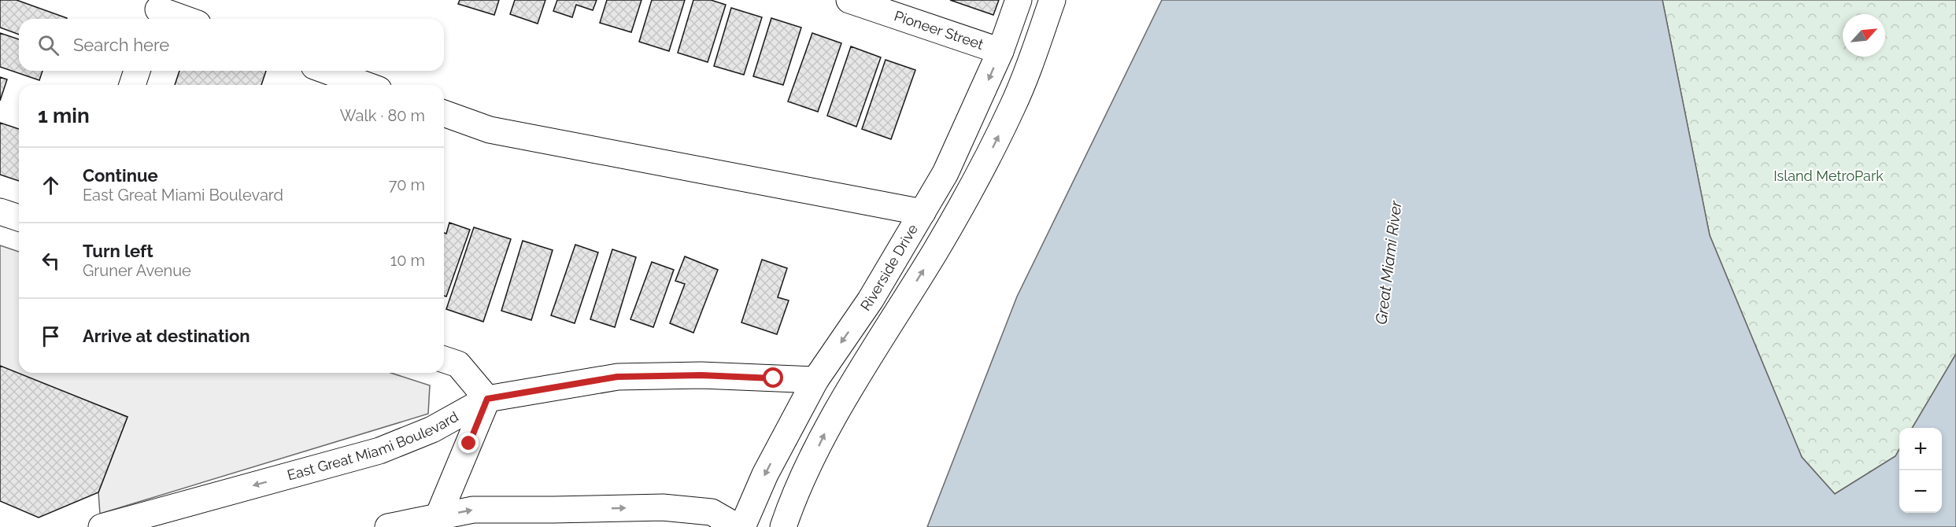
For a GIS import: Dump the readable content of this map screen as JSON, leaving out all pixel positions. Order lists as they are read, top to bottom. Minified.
{"streets":{"street":["Pioneer Street","Riverside Drive","East Great Miami Boulevard"]},"crossings":[["Pioneer Street","Riverside Drive"],["Riverside Drive","East Great Miami Boulevard"]],"water":["Great Miami River"],"parks":["Island MetroPark"],"north":"top right","page":{"search":"Search here","heading":["1 min","Walk · 80 m"],"list":[["Continue","East Great Miami Boulevard","70 m"],["Turn left","Gruner Avenue","10 m"],"Arrive at destination"],"map_buttons":["+","−"]}}
